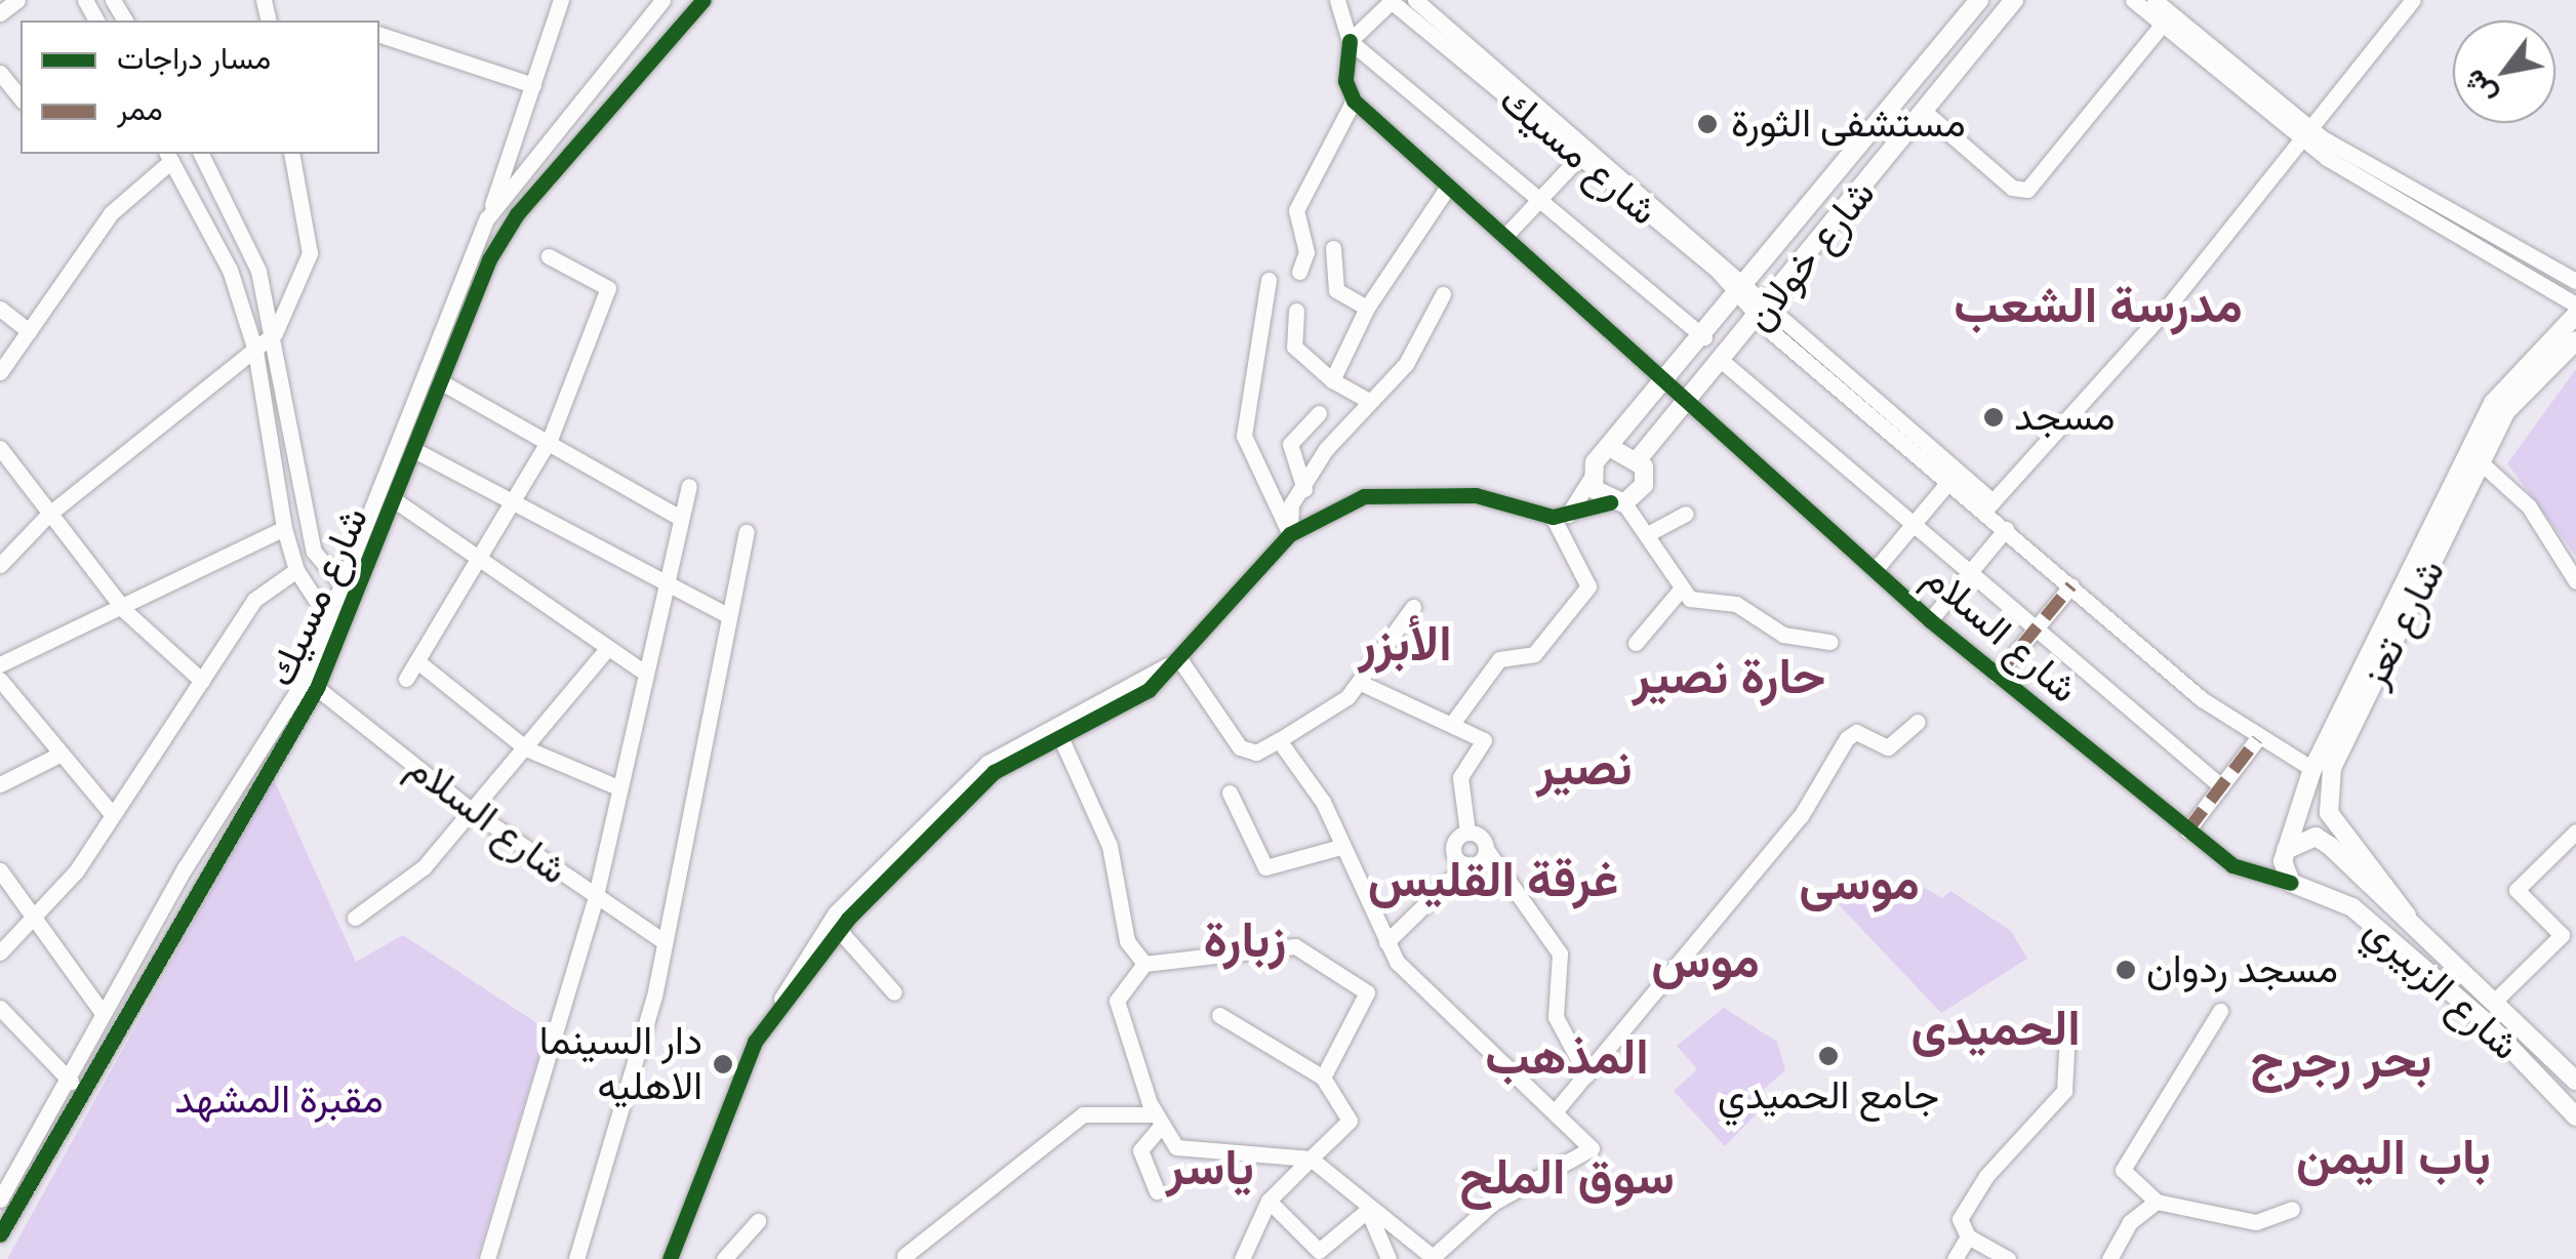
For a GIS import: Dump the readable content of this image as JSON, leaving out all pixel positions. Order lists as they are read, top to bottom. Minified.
{"streets":{"main road":["شارع خولان","شارع تعز","شارع الزبيري"],"street":["شارع مسيك","شارع السلام"]},"crossings":[["شارع مسيك","شارع خولان"],["شارع مسيك","شارع السلام"],["شارع خولان","شارع السلام"],["شارع تعز","شارع الزبيري"],["شارع السلام","شارع الزبيري"]],"districts":["مدرسة الشعب","الأبزر","حارة نصير","نصير","غرقة القليس","موسى","زبارة","موس","الحميدى","المذهب","بحر رجرج","باب اليمن","ياسر","سوق الملح"],"parks":["مقبرة المشهد"],"places":["مستشفى الثورة","مسجد","مسجد ردوان","جامع الحميدي","دار السينما الاهليه"],"legend":["مسار دراجات","ممر"],"north":"bottom left"}
